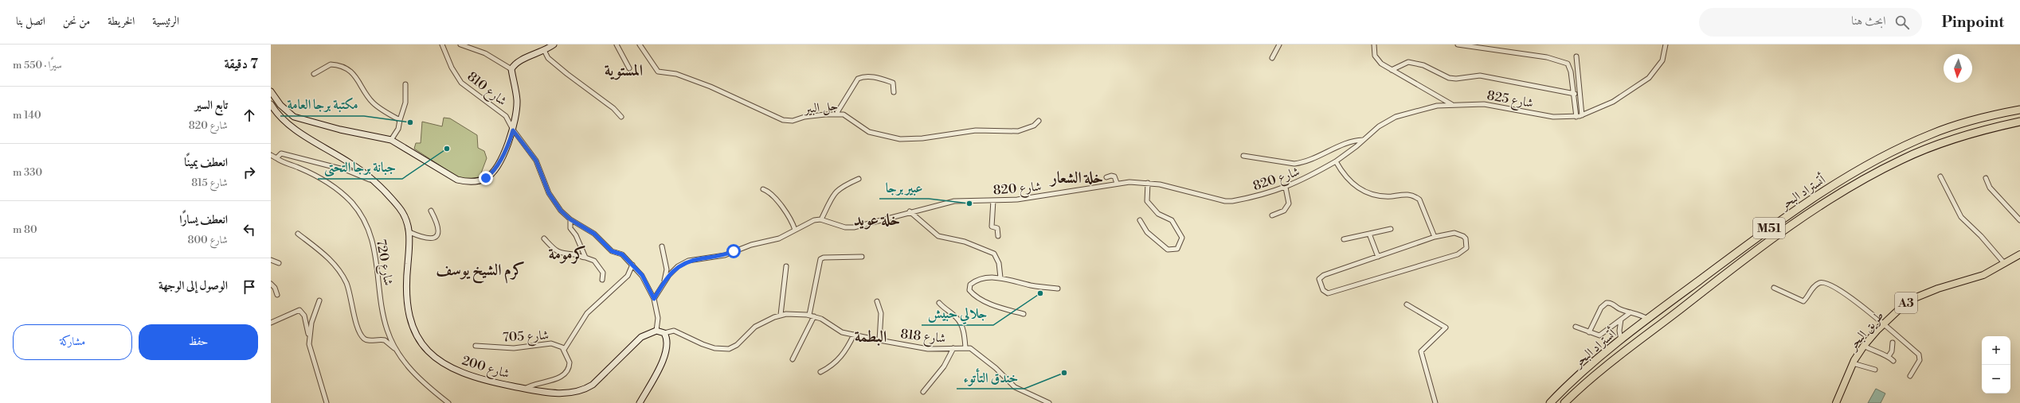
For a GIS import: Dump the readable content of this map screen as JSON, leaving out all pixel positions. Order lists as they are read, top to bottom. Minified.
{"streets":{"highway":["أتستراد البحر","M51","A3","طريق البحر"],"main road":["شارع 200"],"street":["شارع 810","شارع 825","جل البير","شارع 820","شارع 720","شارع 705","شارع 818"]},"crossings":[["شارع 825","شارع 820"],["شارع 705","شارع 200"]],"districts":["المستوية","خلة الشعار","خلة عويد","كرمومة","كرم الشيخ يوسف","البطمة"],"places":["مكتبة برجا العامة","جبانة برجا التحتى","عبير برجا","جلالي حبيش","خندق التأتوء"],"north":"bottom","page":{"header":"Pinpoint","search":"ابحث هنا","nav":["الرئيسية","الخريطة","من نحن","اتصل بنا"],"heading":["7 دقيقة","سيرًا · 550 m"],"list":[["تابع السير","شارع 820","140 m"],["انعطف يمينًا","شارع 815","330 m"],["انعطف يسارًا","شارع 800","80 m"],"الوصول إلى الوجهة"],"buttons":["حفظ","مشاركة"],"map_buttons":["+","−"]}}
